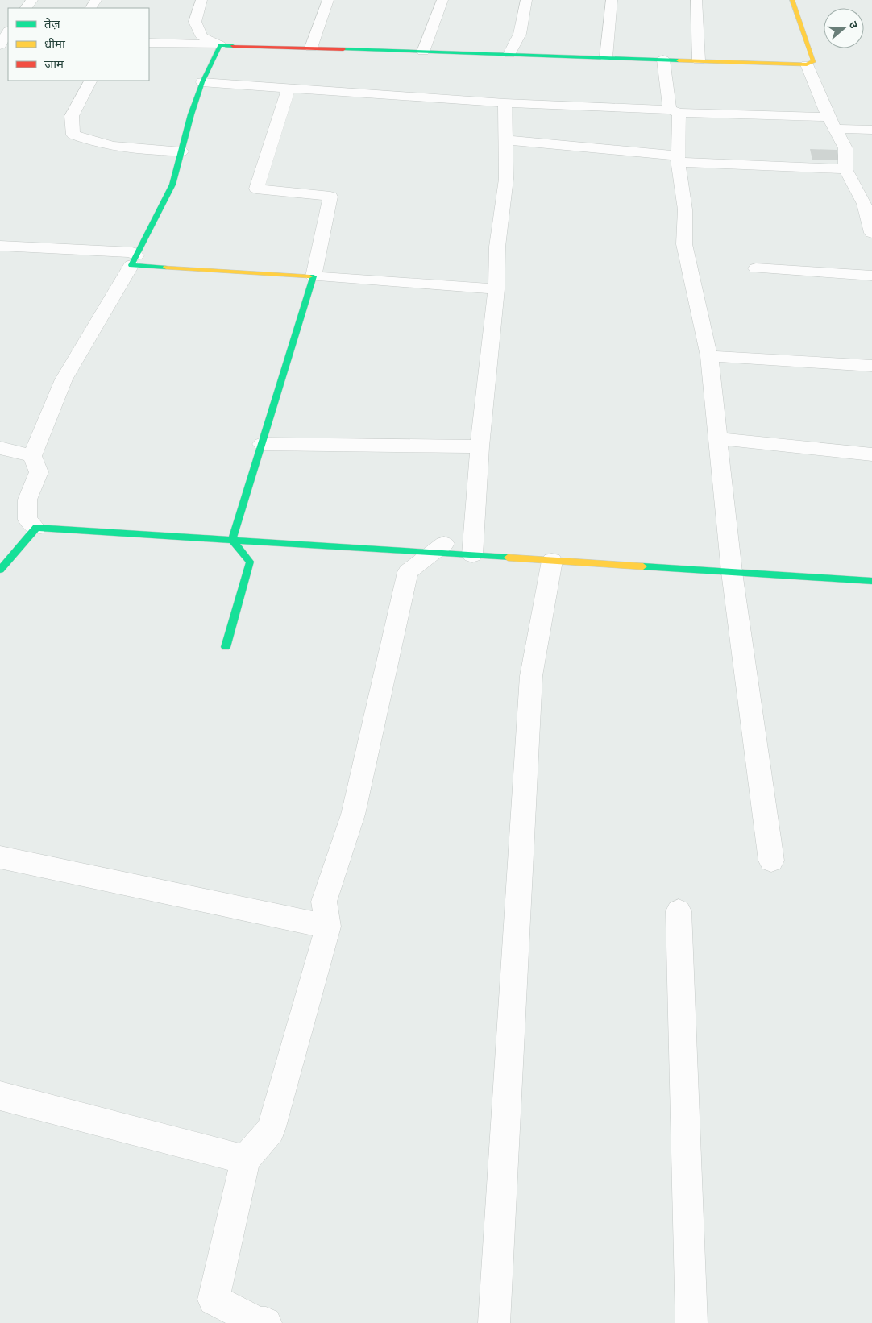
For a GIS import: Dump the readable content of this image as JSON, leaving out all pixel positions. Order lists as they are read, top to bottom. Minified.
{"legend":["तेज़","धीमा","जाम"],"north":"right"}
